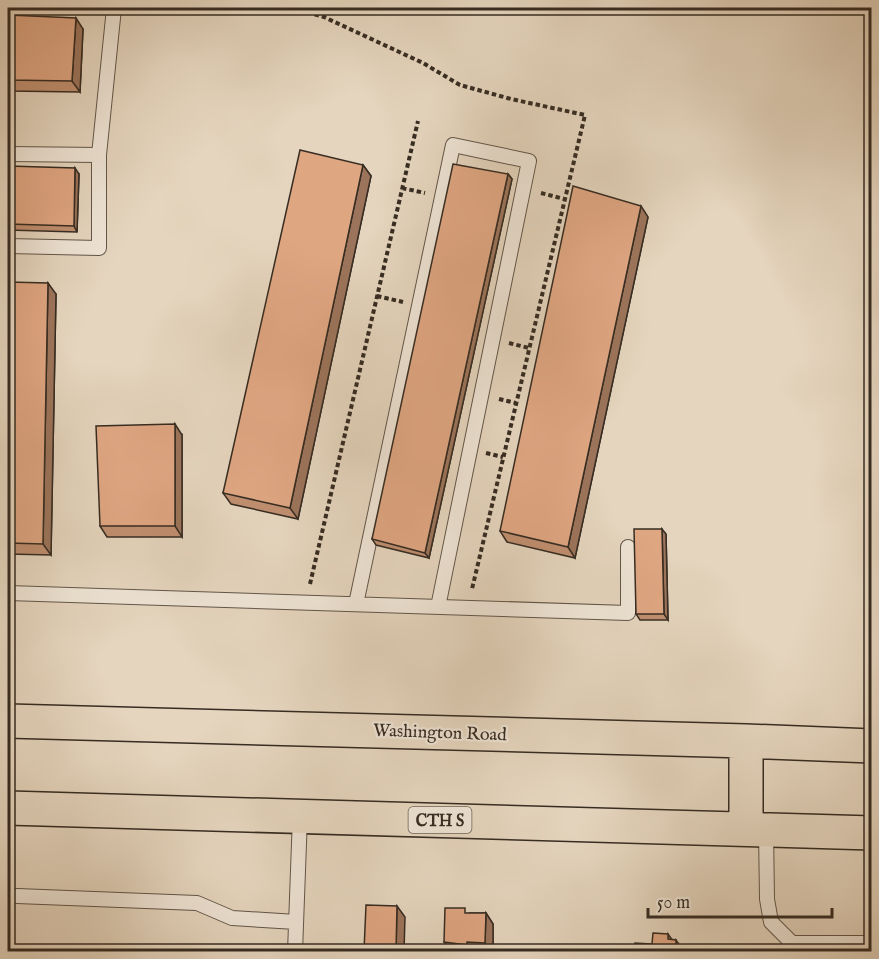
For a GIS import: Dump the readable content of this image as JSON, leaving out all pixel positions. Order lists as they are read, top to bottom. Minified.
{"streets":{"main road":["Washington Road","CTH S"]},"scale_bar":"50 m"}
